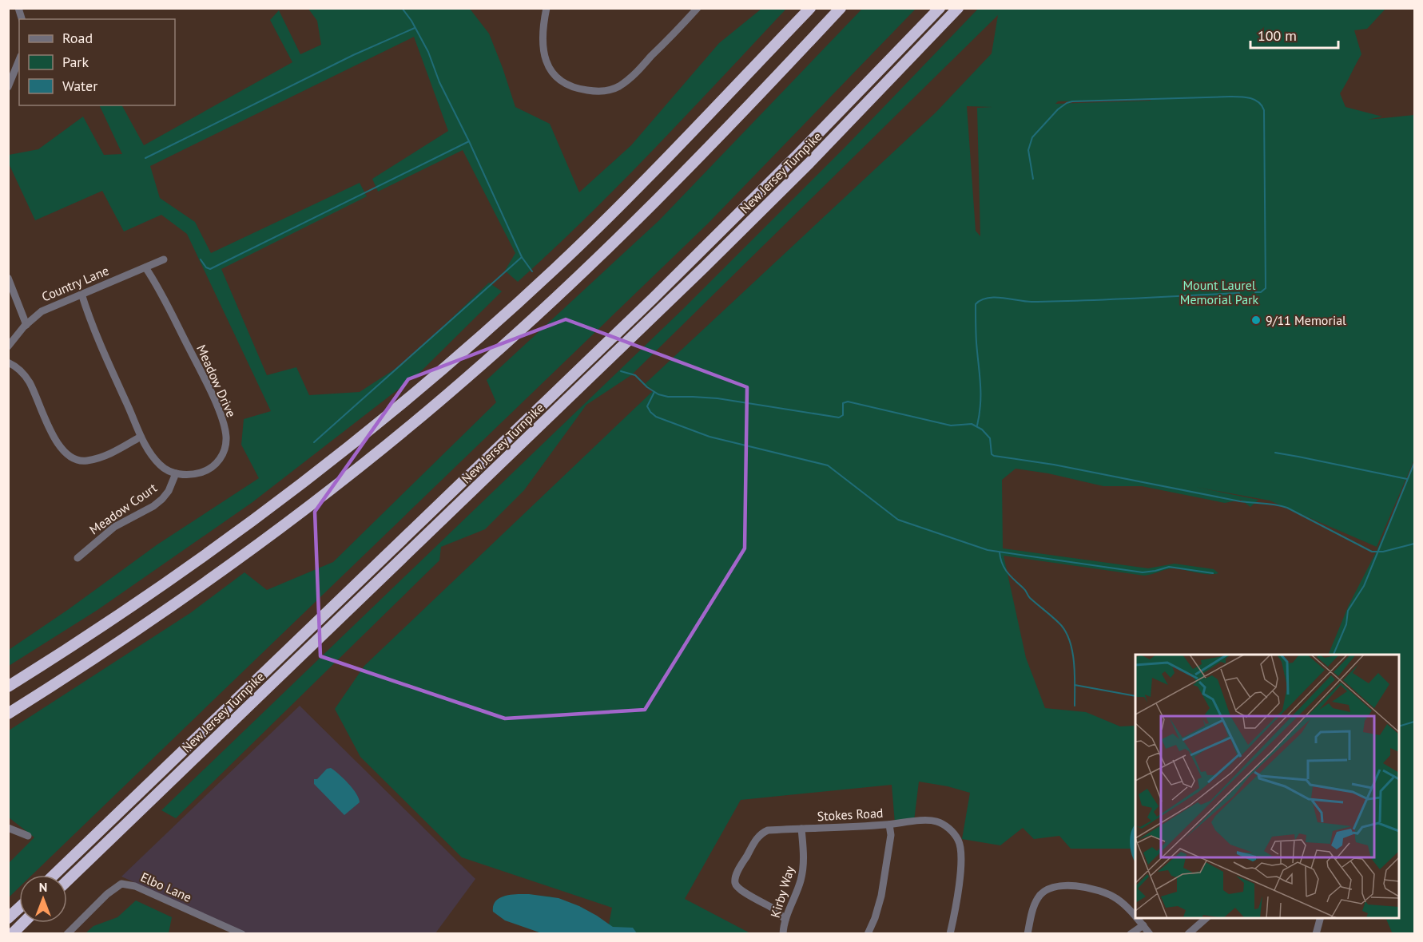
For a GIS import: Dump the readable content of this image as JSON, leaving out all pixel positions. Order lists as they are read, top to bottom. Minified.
{"streets":{"highway":["New Jersey Turnpike"],"street":["Country Lane","Meadow Drive","Meadow Court","Stokes Road","Elbo Lane","Kirby Way"]},"crossings":[["Country Lane","Meadow Drive"],["Meadow Drive","Meadow Court"],["Stokes Road","Kirby Way"]],"parks":["Mount Laurel Memorial Park"],"places":["9/11 Memorial"],"legend":["Road","Park","Water"],"scale_bar":"100 m","north":"top"}
